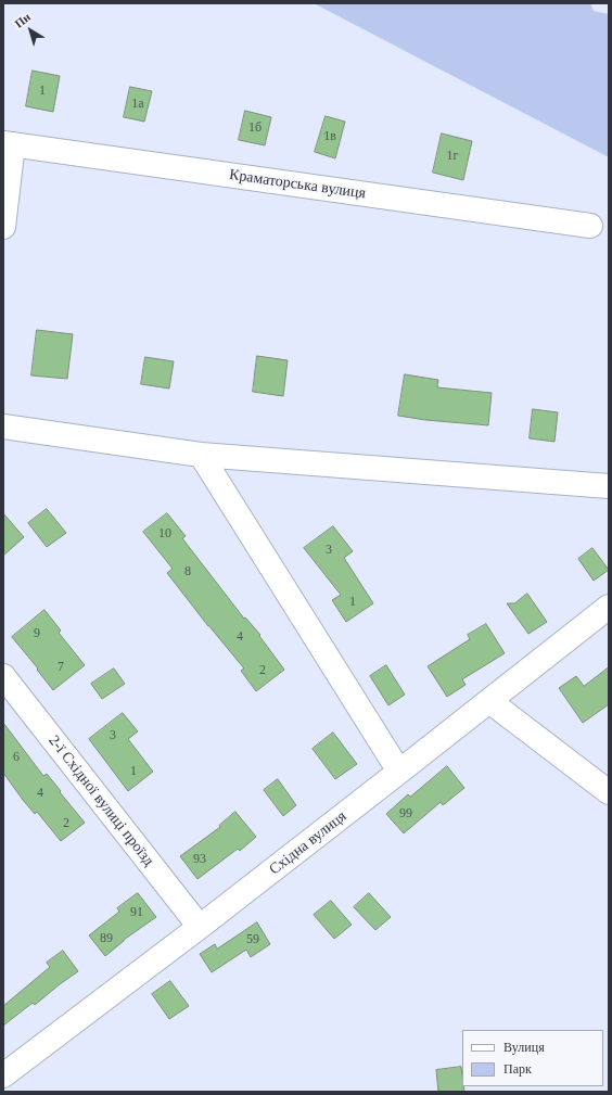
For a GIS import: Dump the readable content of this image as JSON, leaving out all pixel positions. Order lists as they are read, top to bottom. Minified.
{"streets":{"street":["Краматорська вулиця","2-ї Східної вулиці проїзд","Східна вулиця"]},"crossings":[["2-ї Східної вулиці проїзд","Східна вулиця"]],"house_numbers":["1","1а","1б","1в","1г","10","3","8","1","9","4","7","2","3","6","1","4","99","2","93","91","89","59"],"legend":["Вулиця","Парк"],"north":"top left"}
